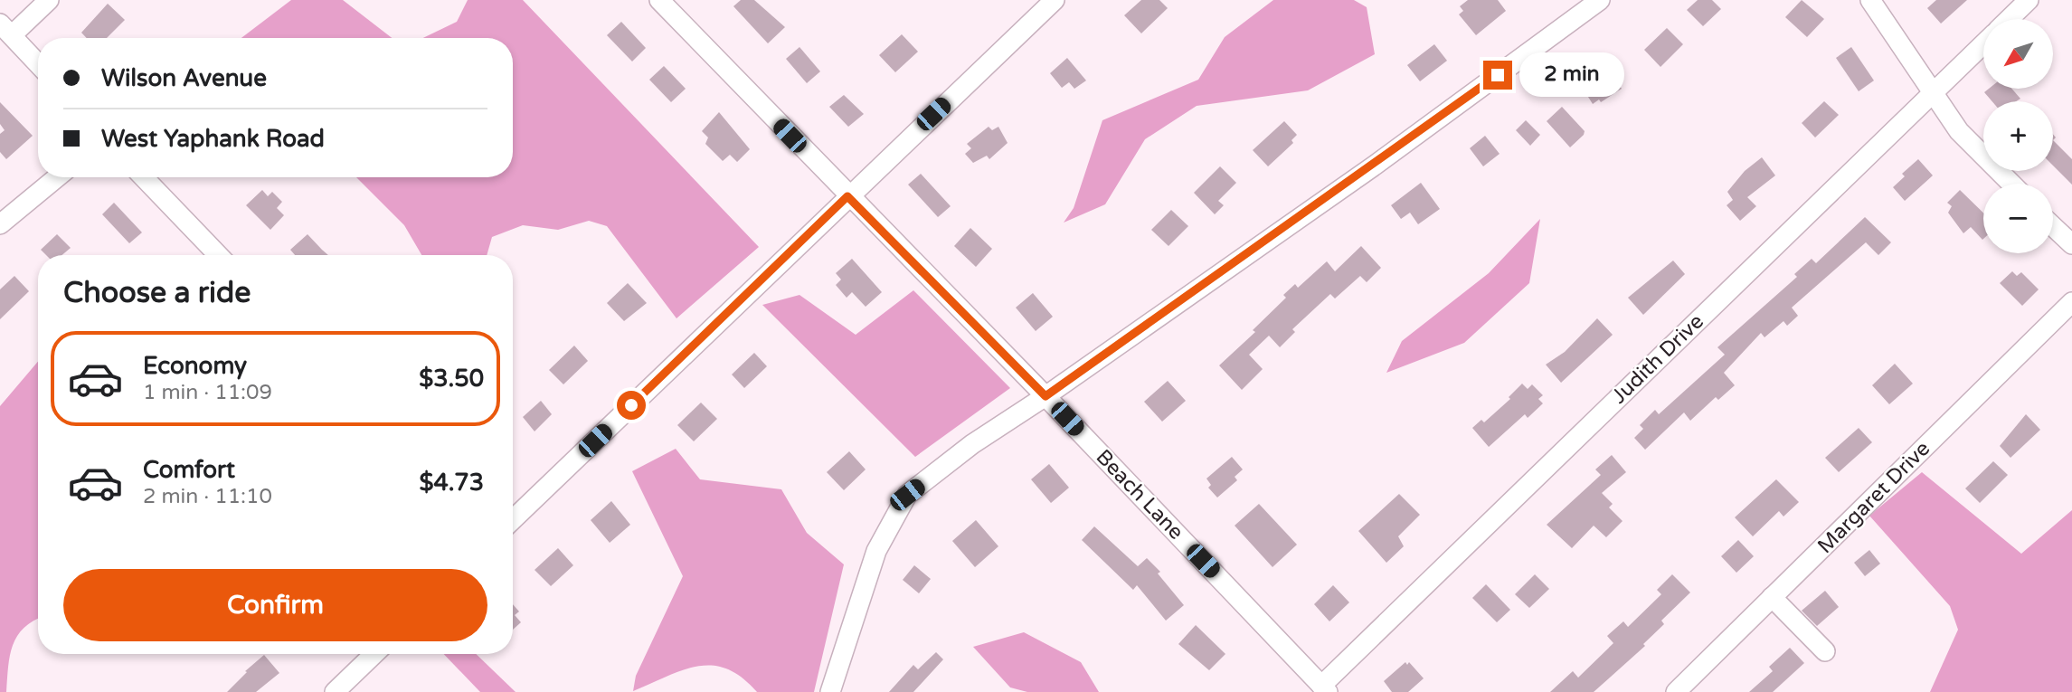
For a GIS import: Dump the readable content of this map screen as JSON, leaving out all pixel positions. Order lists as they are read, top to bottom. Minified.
{"streets":{"street":["Judith Drive","Beach Lane","Margaret Drive"]},"crossings":[["Judith Drive","Beach Lane"]],"north":"bottom left","page":{"map_buttons":["+","−"],"banner":["Wilson Avenue","West Yaphank Road"],"bubble":"2 min","heading":"Choose a ride","list":[{"name":"Economy","note":"1 min · 11:09","value":"$3.50"},{"name":"Comfort","note":"2 min · 11:10","value":"$4.73"}],"buttons":"Confirm"}}
